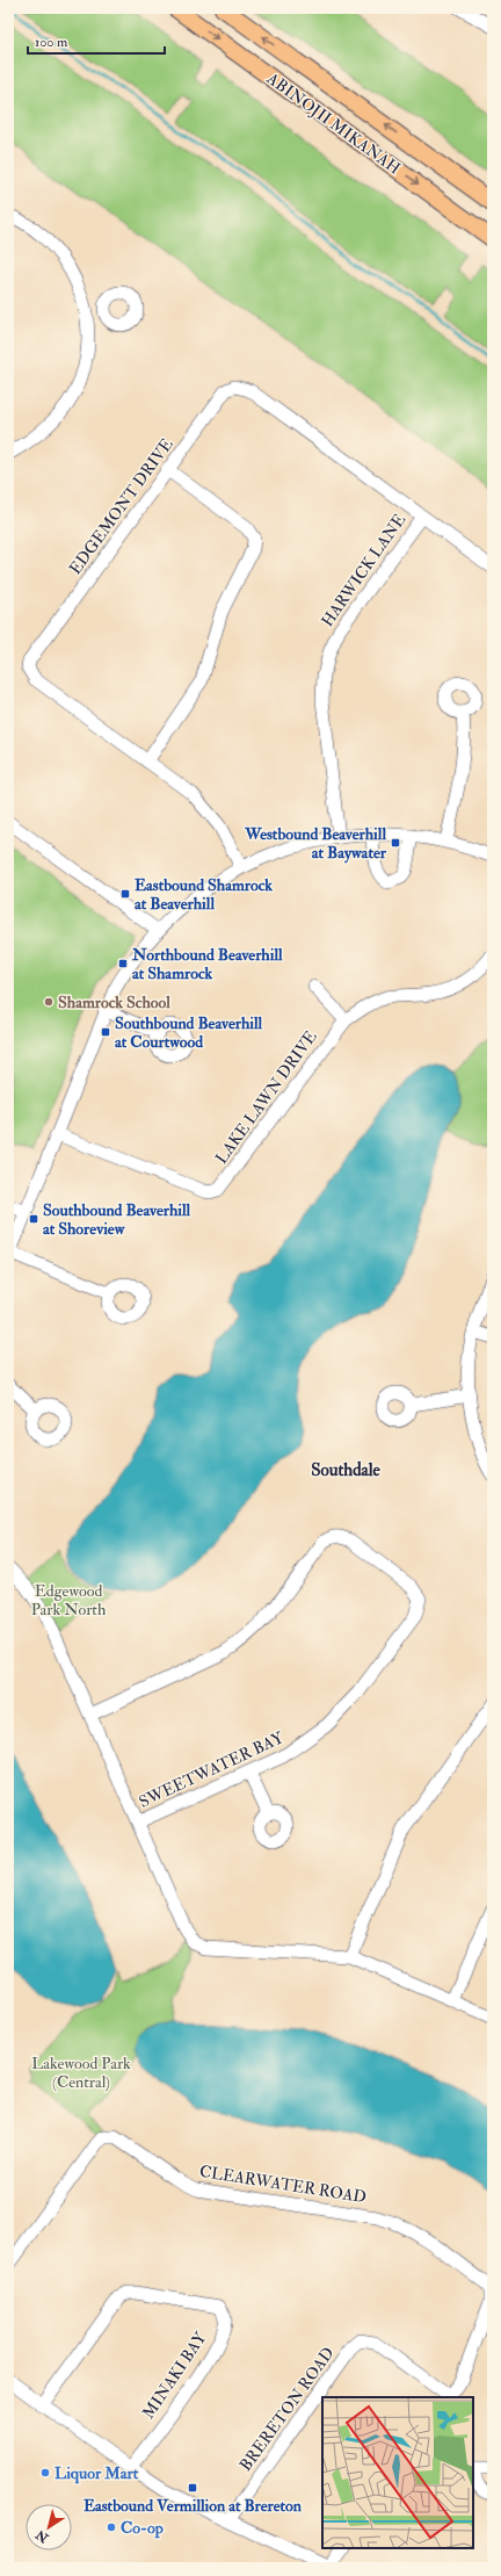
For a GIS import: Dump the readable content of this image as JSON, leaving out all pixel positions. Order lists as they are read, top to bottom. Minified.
{"streets":{"main road":["ABINOJII MIKANAH"],"street":["EDGEMONT DRIVE","HARWICK LANE","LAKE LAWN DRIVE","SWEETWATER BAY","CLEARWATER ROAD","MINAKI BAY","BRERETON ROAD"]},"crossings":[["EDGEMONT DRIVE","HARWICK LANE"]],"districts":["Southdale"],"parks":["Edgewood Park North","Lakewood Park (Central)"],"places":{"transit":["Westbound Beaverhill at Baywater","Eastbound Shamrock at Beaverhill","Northbound Beaverhill at Shamrock","Southbound Beaverhill at Courtwood","Southbound Beaverhill at Shoreview","Eastbound Vermillion at Brereton"],"other":["Shamrock School","Liquor Mart","Co-op"]},"scale_bar":"100 m","north":"bottom left"}
